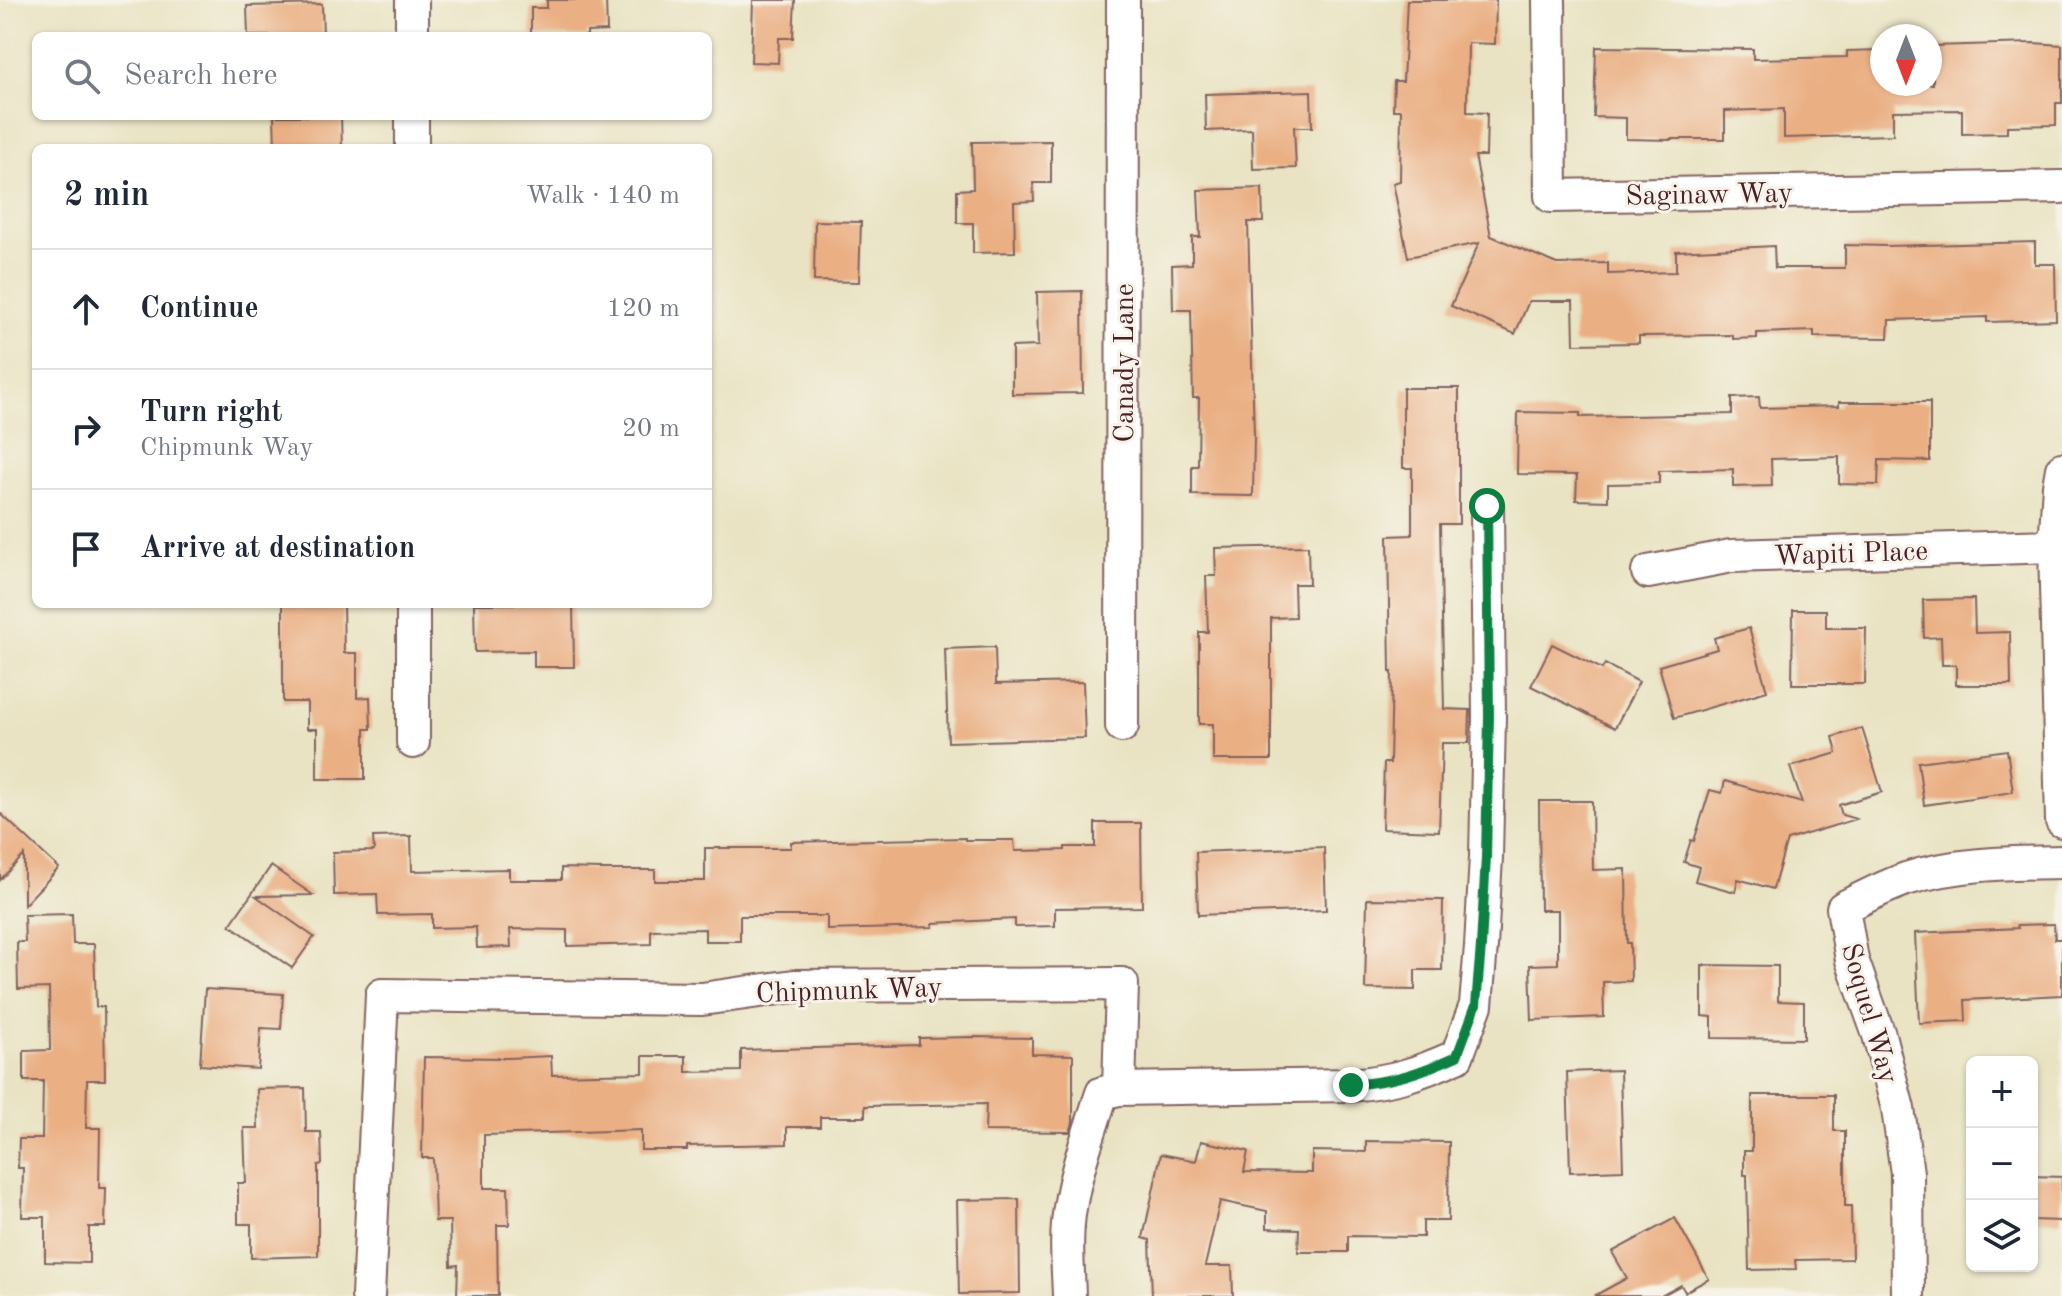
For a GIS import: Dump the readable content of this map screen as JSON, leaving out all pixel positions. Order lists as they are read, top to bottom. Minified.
{"streets":{"street":["Saginaw Way","Canady Lane","Wapiti Place","Chipmunk Way","Soquel Way"]},"north":"bottom","page":{"search":"Search here","heading":["2 min","Walk · 140 m"],"list":[["Continue","120 m"],["Turn right","Chipmunk Way","20 m"],"Arrive at destination"],"map_buttons":["+","−"]}}
